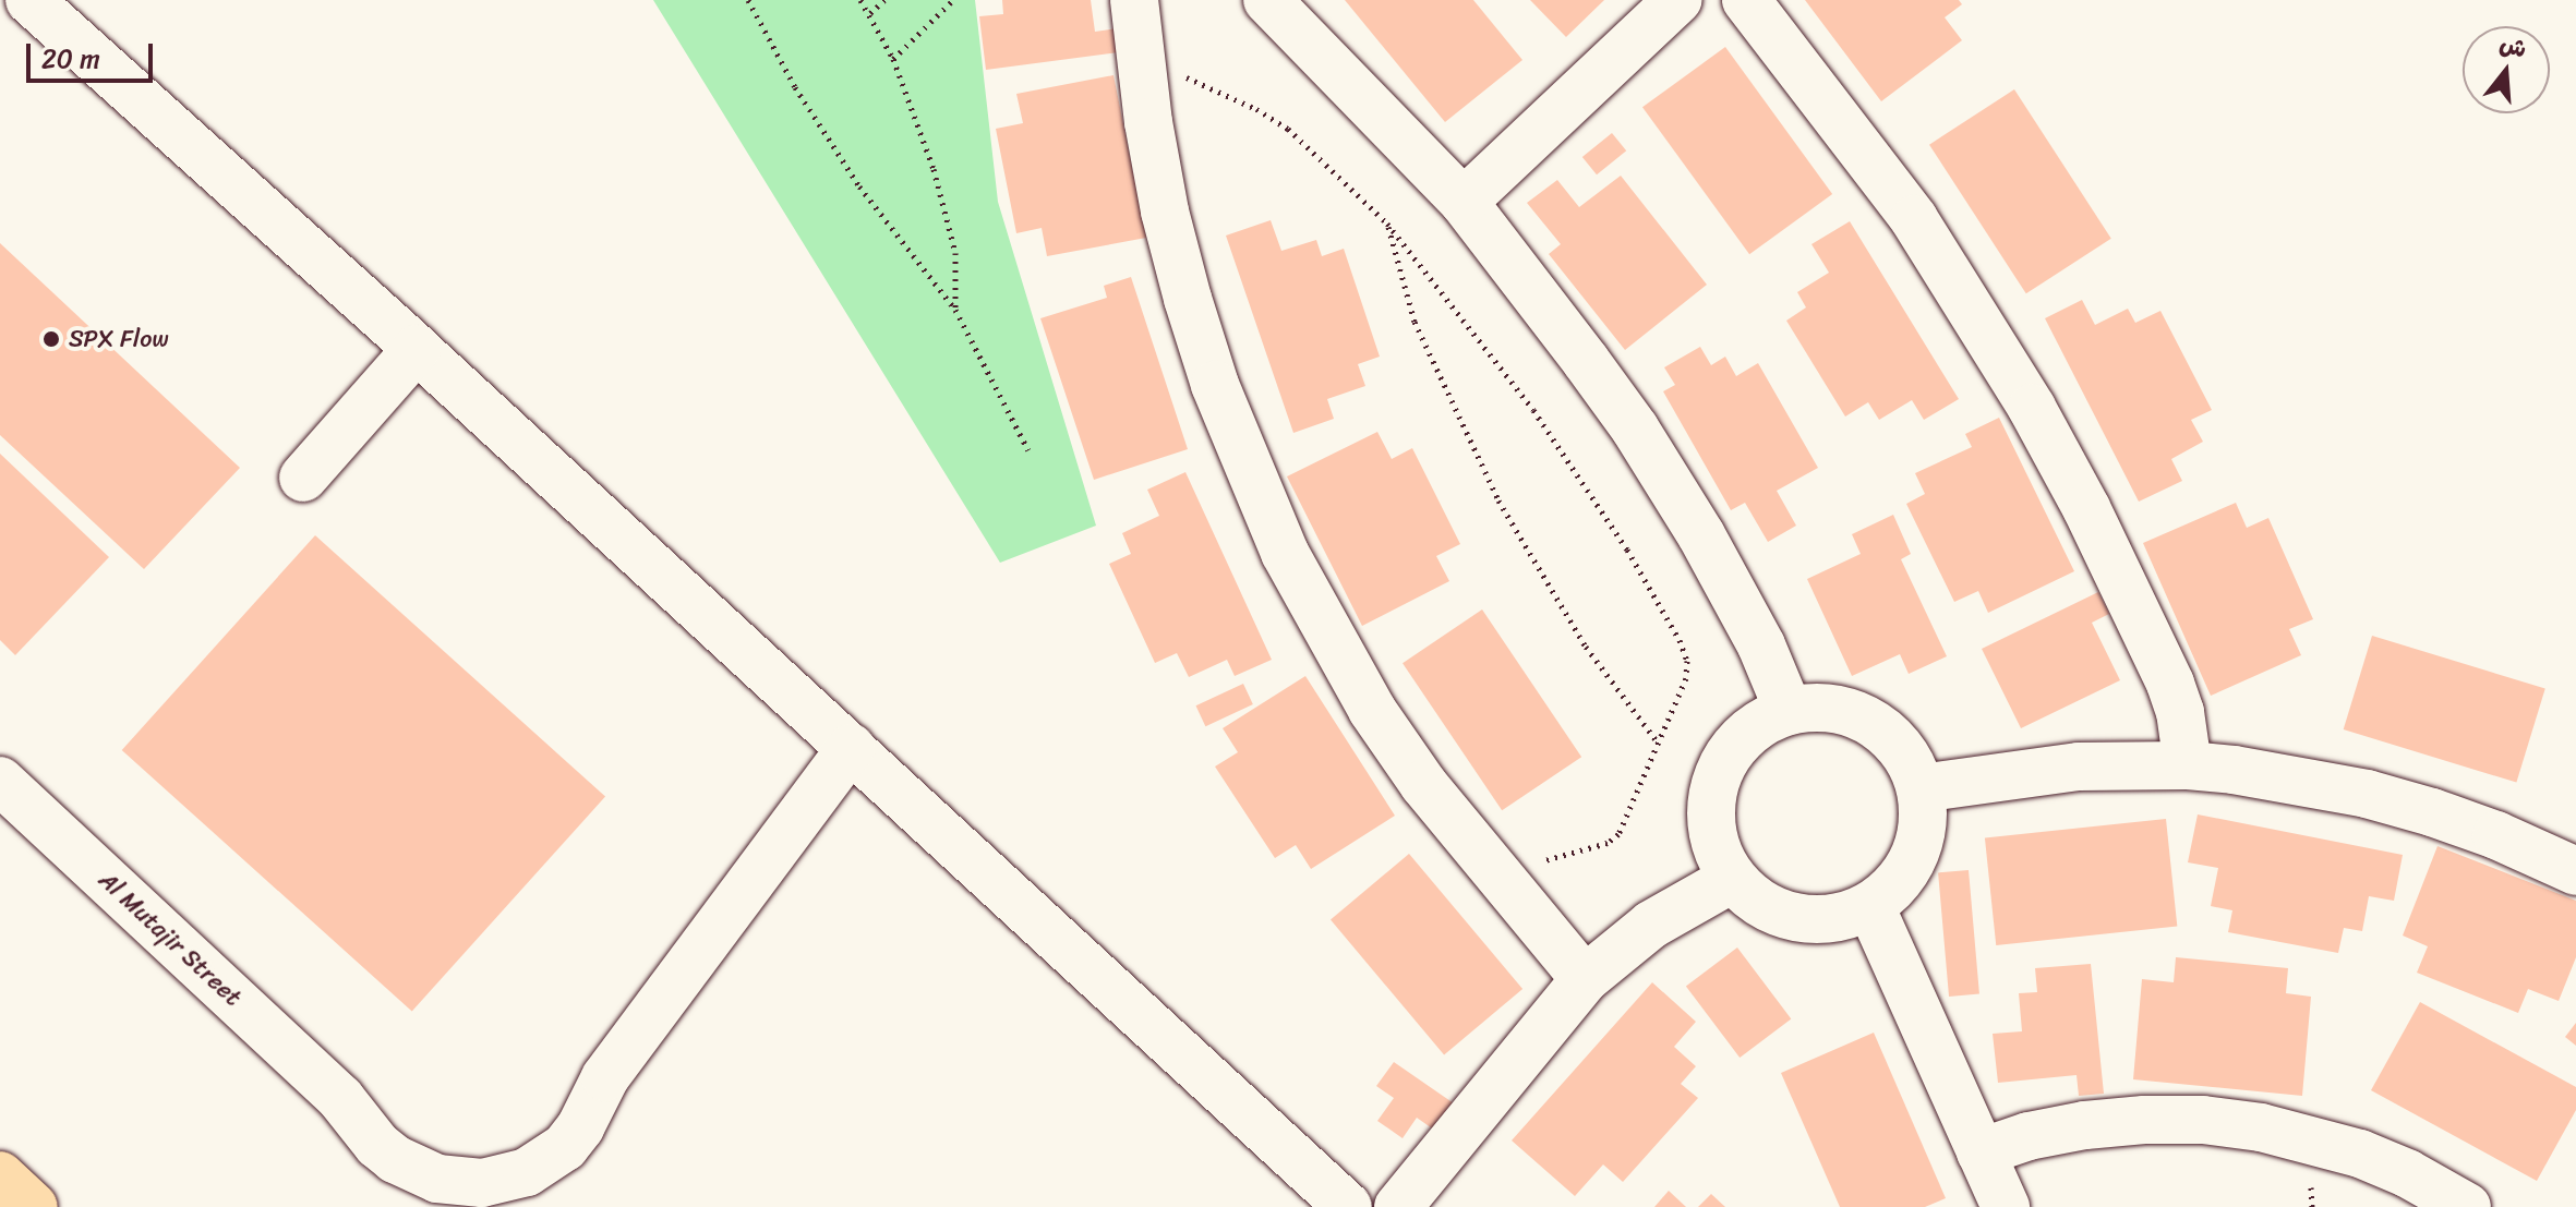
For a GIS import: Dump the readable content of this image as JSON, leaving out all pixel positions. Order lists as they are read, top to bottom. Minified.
{"streets":{"street":["Al Mutajir Street"]},"places":["SPX Flow"],"scale_bar":"20 m","north":"top"}
